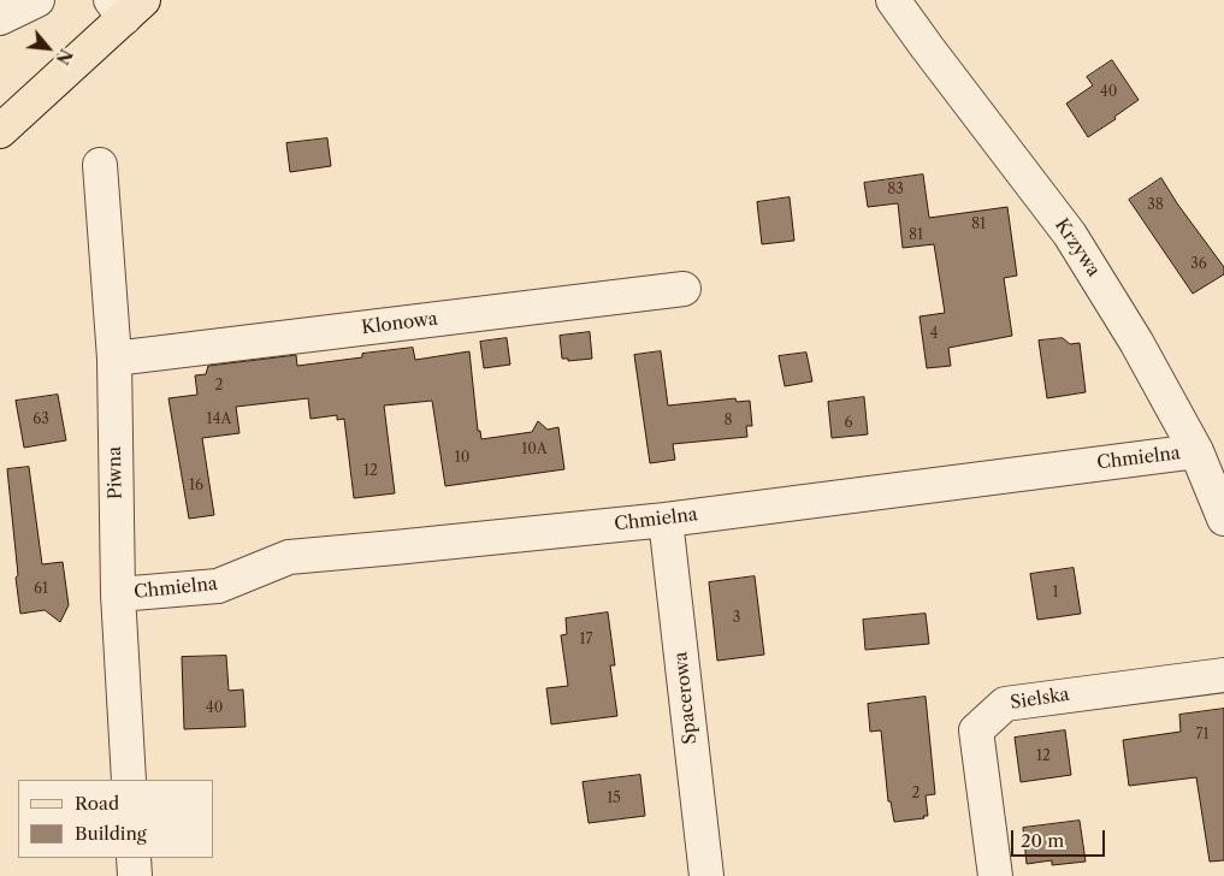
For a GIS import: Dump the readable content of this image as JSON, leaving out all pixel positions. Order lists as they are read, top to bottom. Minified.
{"streets":{"street":["Krzywa","Klonowa","Chmielna","Piwna","Spacerowa","Sielska"]},"crossings":[["Krzywa","Chmielna"],["Klonowa","Piwna"],["Chmielna","Piwna"],["Chmielna","Spacerowa"]],"house_numbers":["40","83","38","81","81","36","4","2","63","14A","8","6","10A","10","12","16","61","1","3","17","40","71","12","2","15"],"legend":["Road","Building"],"scale_bar":"20 m","north":"bottom right"}
